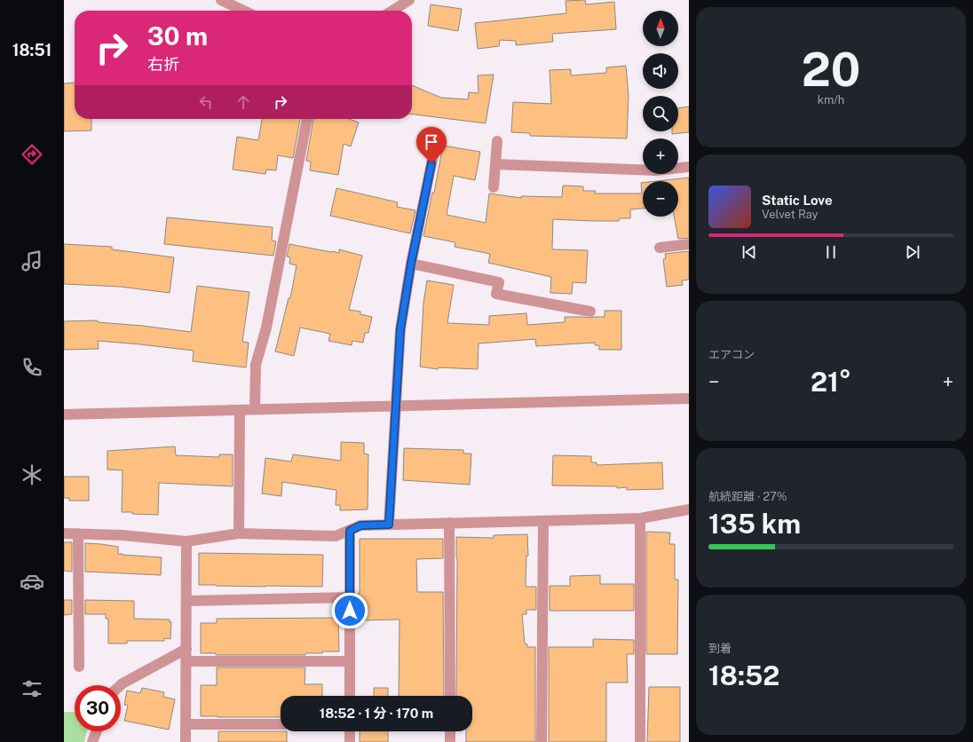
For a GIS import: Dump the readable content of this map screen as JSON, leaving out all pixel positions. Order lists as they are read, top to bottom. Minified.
{"north":"top","page":{"tabs":"18:51","tile":[["20","km/h"],"エアコン",["航続距離 · 27%","135 km"],["到着","18:52"]],"map_buttons":["+","−"],"turn":["30 m","右折"],"song":["Static Love","Velvet Ray"],"heat":["−","21°","+"],"limit":"30","trip":"18:52 · 1 分 · 170 m"}}
